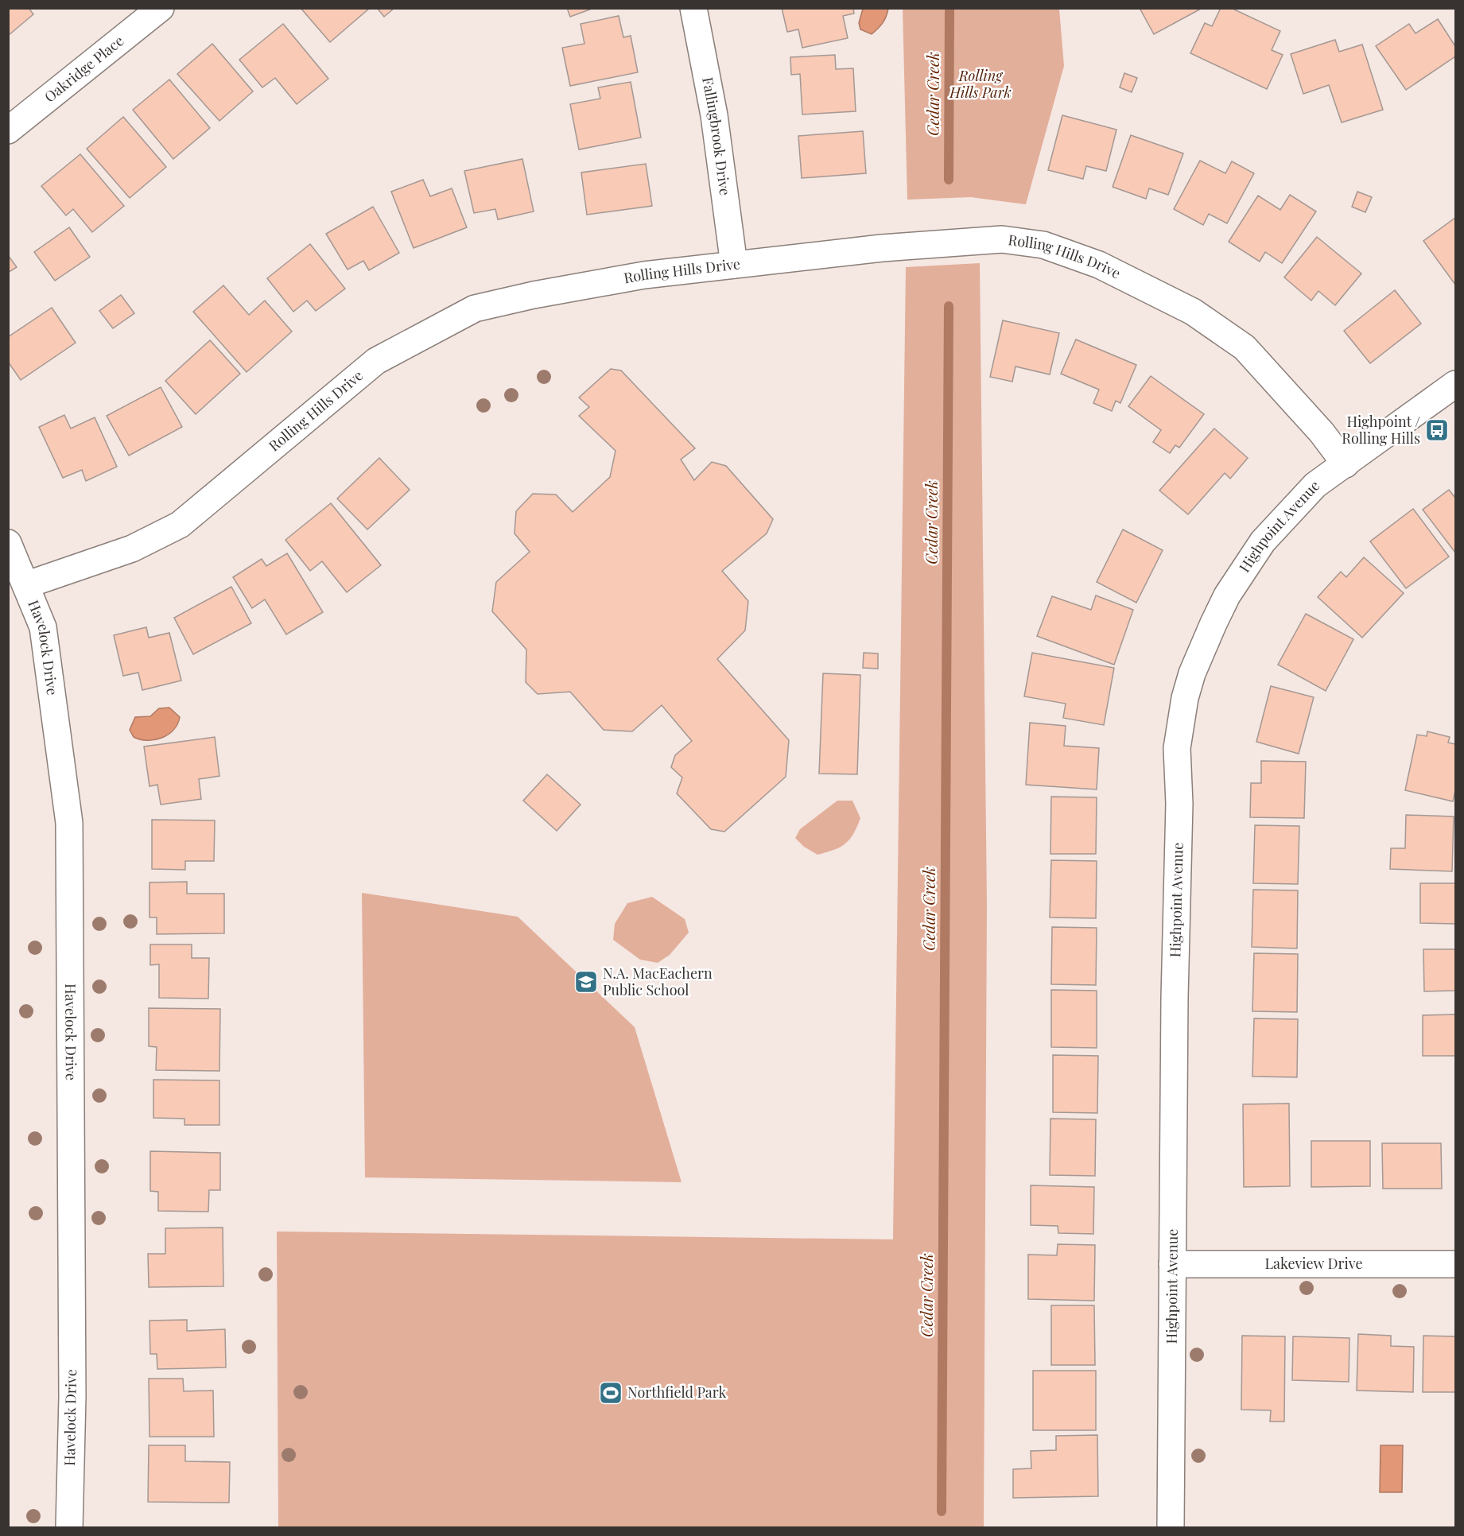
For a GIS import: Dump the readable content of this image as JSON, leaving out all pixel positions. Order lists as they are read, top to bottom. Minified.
{"streets":{"street":["Oakridge Place","Fallingbrook Drive","Rolling Hills Drive","Highpoint Avenue","Havelock Drive","Lakeview Drive"]},"crossings":[["Fallingbrook Drive","Rolling Hills Drive"],["Rolling Hills Drive","Highpoint Avenue"],["Rolling Hills Drive","Havelock Drive"],["Highpoint Avenue","Lakeview Drive"]],"water":["Cedar Creek"],"parks":["Rolling Hills Park"],"places":{"bus stop":["Highpoint / Rolling Hills"],"school or university":["N.A. MacEachern Public School"],"sports":["Northfield Park"]}}
